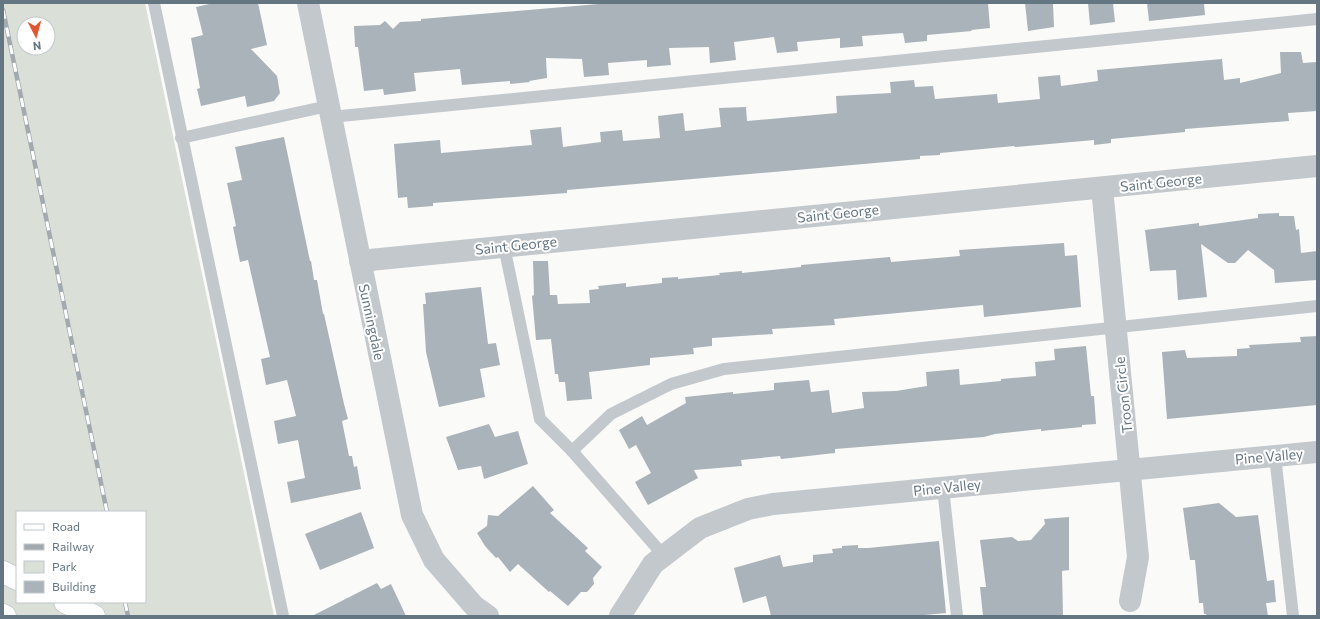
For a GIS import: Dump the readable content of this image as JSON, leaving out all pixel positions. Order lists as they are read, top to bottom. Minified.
{"streets":{"street":["Saint George","Sunningdale","Troon Circle","Pine Valley"]},"crossings":[["Saint George","Sunningdale"],["Saint George","Troon Circle"],["Troon Circle","Pine Valley"]],"legend":["Road","Railway","Park","Building"],"north":"bottom"}
